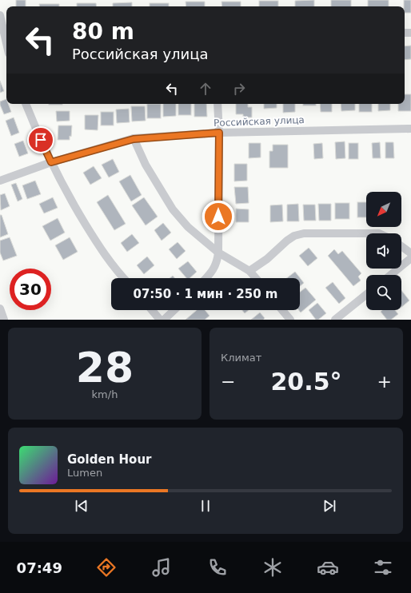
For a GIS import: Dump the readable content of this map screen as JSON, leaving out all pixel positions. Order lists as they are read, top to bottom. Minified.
{"streets":{"street":["Российская улица"]},"north":"bottom left","page":{"turn":["80 m","Российская улица"],"limit":"30","trip":"07:50 · 1 мин · 250 m","tile":[["28","km/h"],"Климат"],"heat":["−","20.5°","+"],"song":["Golden Hour","Lumen"],"tabs":"07:49"}}
